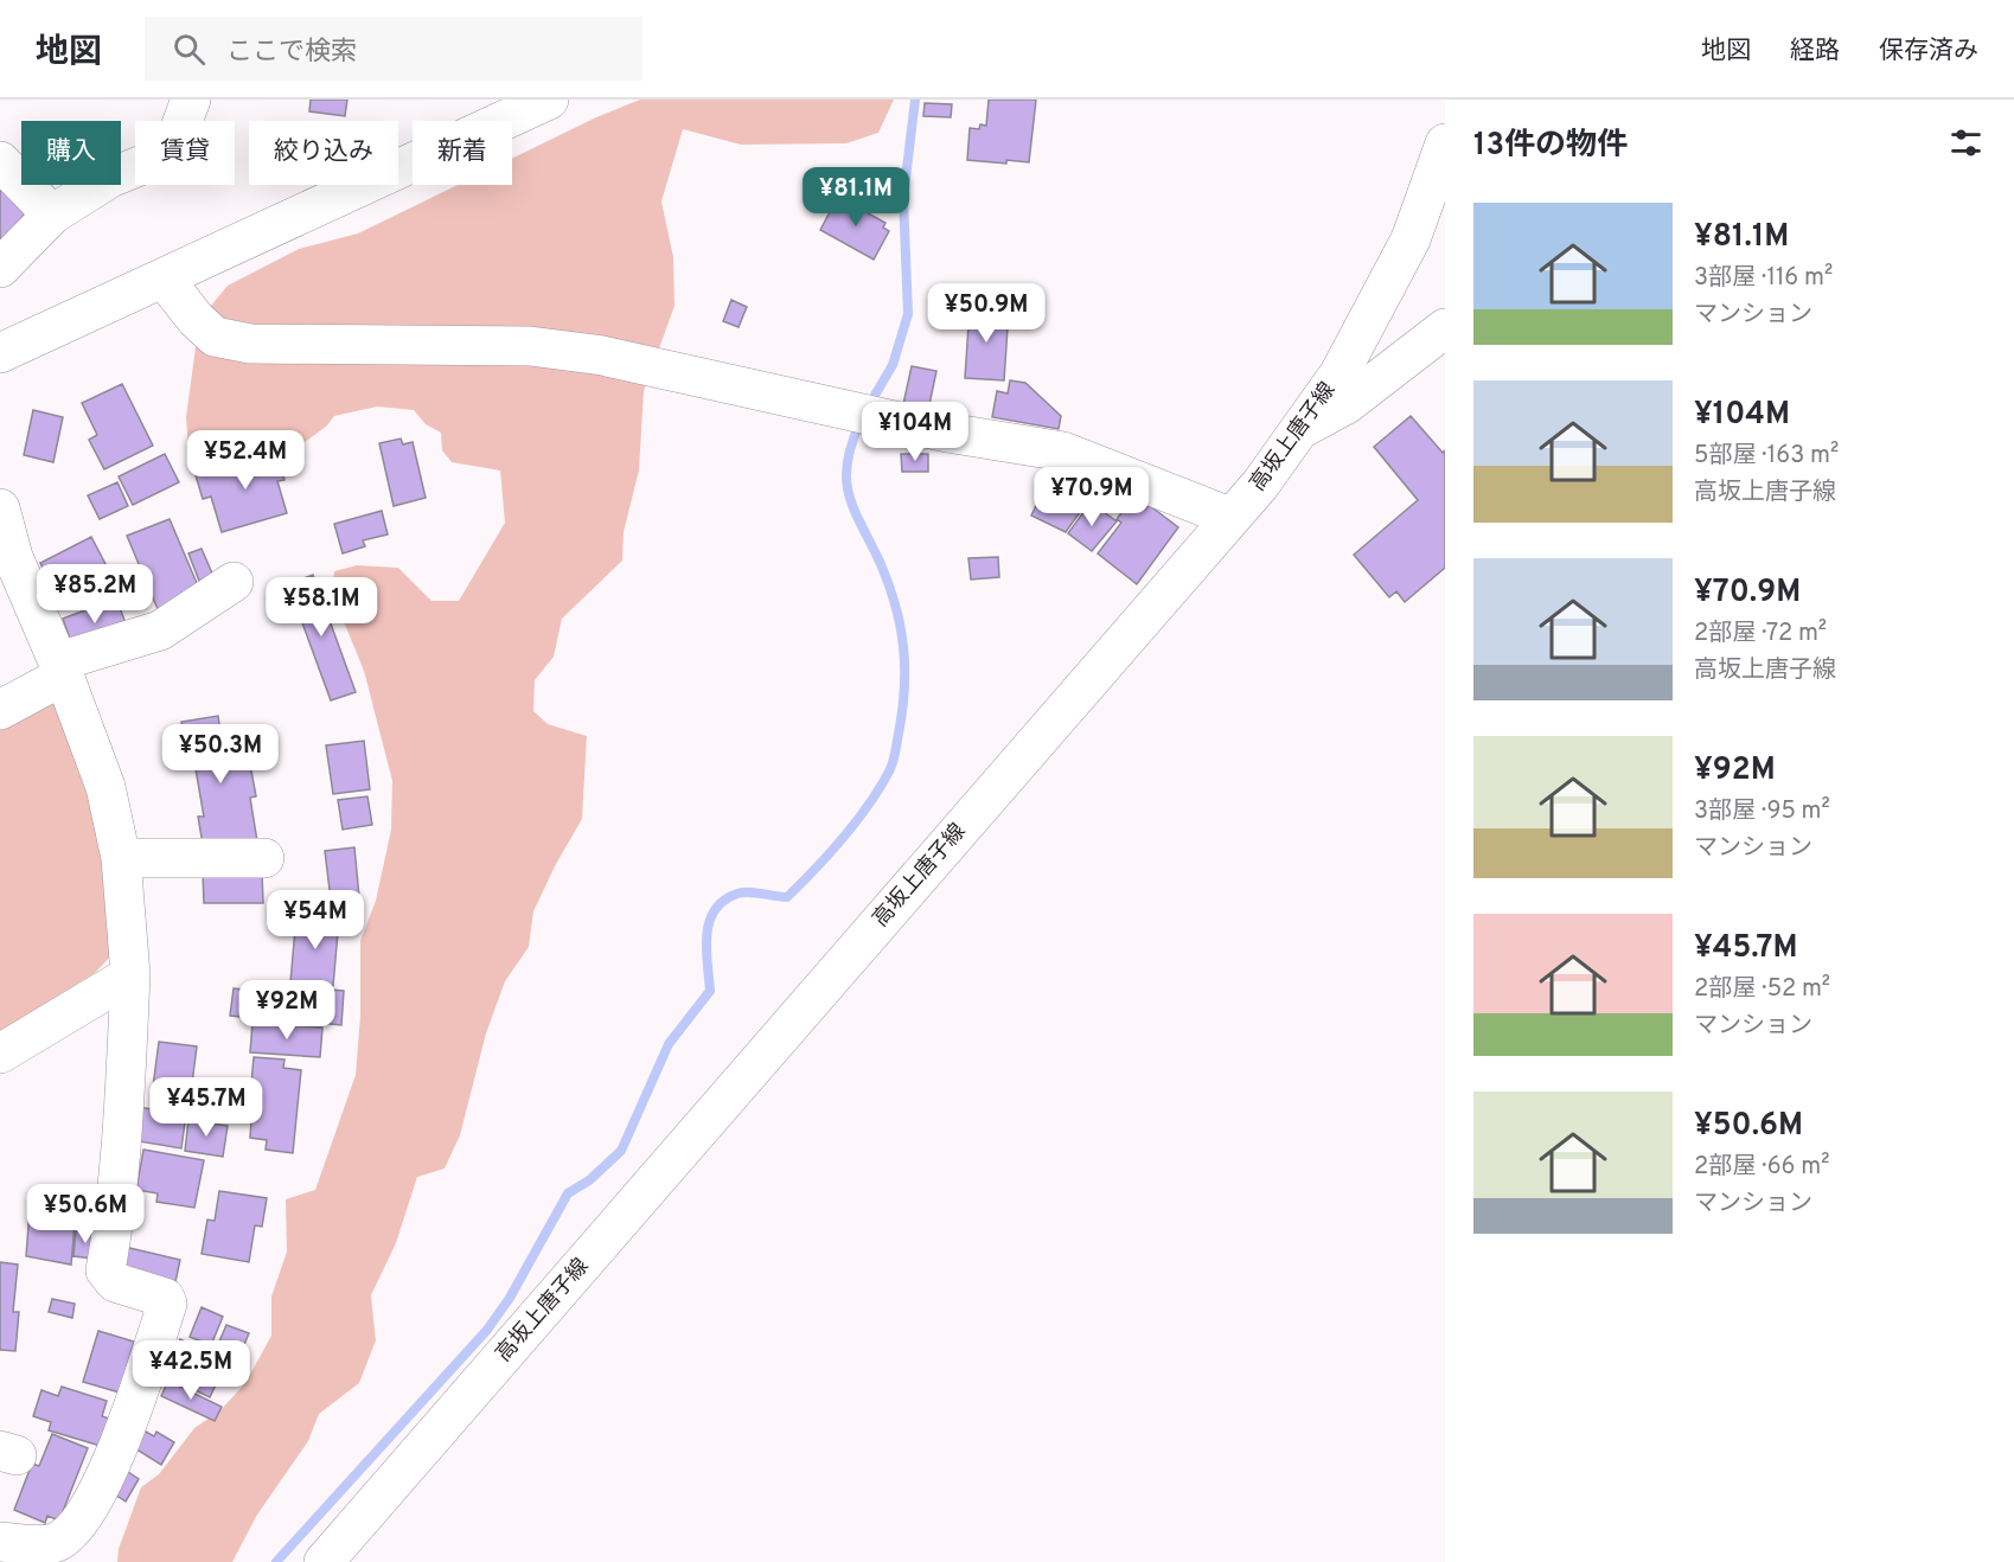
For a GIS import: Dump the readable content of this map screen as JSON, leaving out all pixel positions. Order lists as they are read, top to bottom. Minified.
{"streets":{"street":["高坂上唐子線"]},"page":{"header":"地図","search":"ここで検索","nav":["地図","経路","保存済み"],"heading":"13件の物件","chip":["購入","賃貸","絞り込み","新着"],"price":["¥81.1M","¥50.9M","¥104M","¥52.4M","¥70.9M","¥85.2M","¥58.1M","¥50.3M","¥54M","¥92M","¥45.7M","¥50.6M","¥42.5M"],"list":[{"name":"¥81.1M","note":"3部屋 · 116 m² · マンション"},{"name":"¥104M","note":"5部屋 · 163 m² · 高坂上唐子線"},{"name":"¥70.9M","note":"2部屋 · 72 m² · 高坂上唐子線"},{"name":"¥92M","note":"3部屋 · 95 m² · マンション"},{"name":"¥45.7M","note":"2部屋 · 52 m² · マンション"},{"name":"¥50.6M","note":"2部屋 · 66 m² · マンション"}]}}
